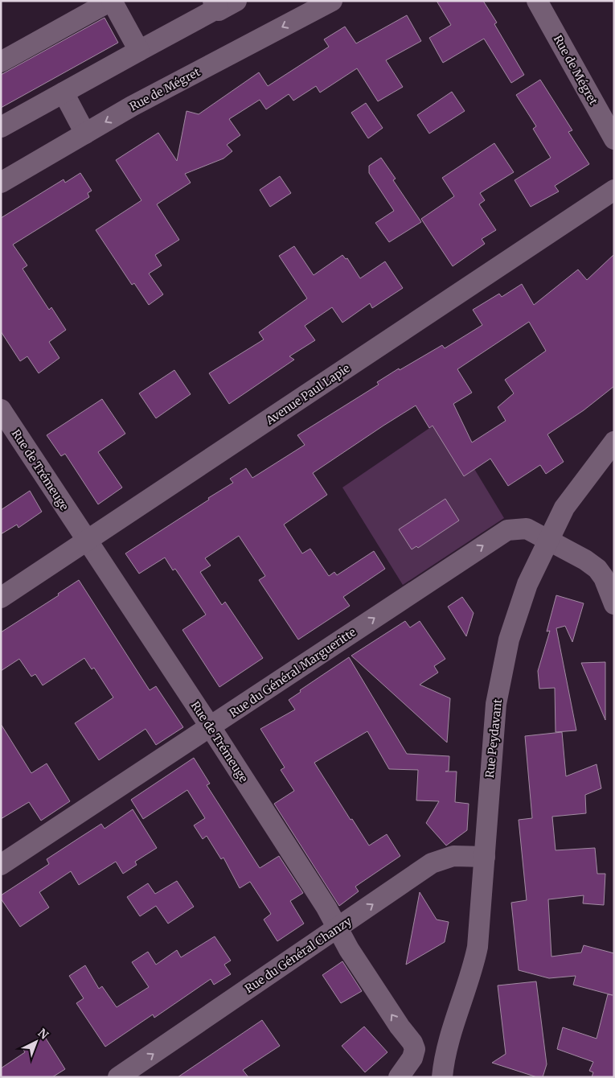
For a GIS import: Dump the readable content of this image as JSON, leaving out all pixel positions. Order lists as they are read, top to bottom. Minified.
{"streets":{"street":["Rue de Mégret","Avenue Paul Lapie","Rue de Trémeuge","Rue du Général Margueritte","Rue Peydavant","Rue du Général Chanzy"]},"crossings":[["Avenue Paul Lapie","Rue de Trémeuge"],["Rue de Trémeuge","Rue du Général Margueritte"],["Rue de Trémeuge","Rue du Général Chanzy"],["Rue du Général Margueritte","Rue Peydavant"],["Rue Peydavant","Rue du Général Chanzy"]],"one_way":["Rue du Général Margueritte","Rue du Général Chanzy"],"north":"top right"}
